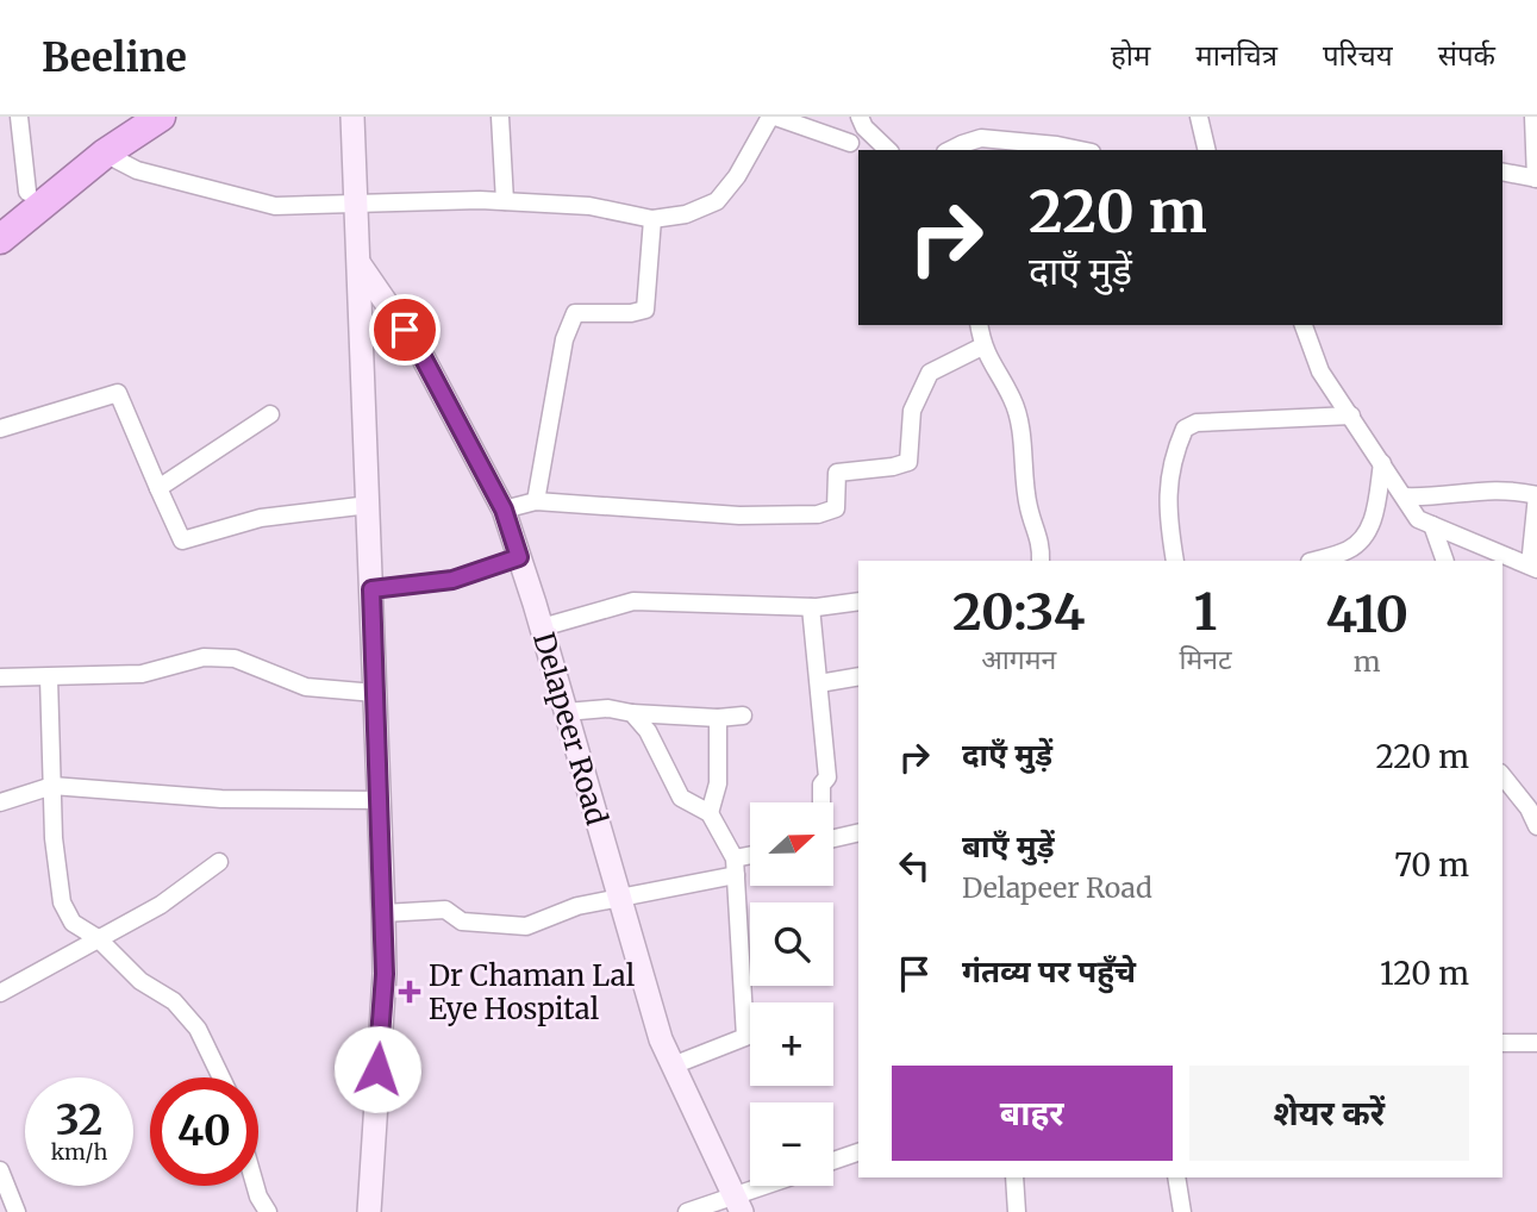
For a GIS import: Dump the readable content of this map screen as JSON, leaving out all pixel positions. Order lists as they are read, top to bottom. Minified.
{"streets":{"street":["Delapeer Road"]},"places":{"health":["Dr Chaman Lal Eye Hospital"]},"north":"right","page":{"header":"Beeline","nav":["होम","मानचित्र","परिचय","संपर्क"],"turn":["220 m","दाएँ मुड़ें"],"eta":["20:34","आगमन","1","मिनट","410","m"],"list":[{"name":"दाएँ मुड़ें","value":"220 m"},{"name":"बाएँ मुड़ें","note":"Delapeer Road","value":"70 m"},{"name":"गंतव्य पर पहुँचे","value":"120 m"}],"map_buttons":["+","−"],"buttons":["बाहर","शेयर करें"],"speed":"32 km/h","limit":"40"}}
